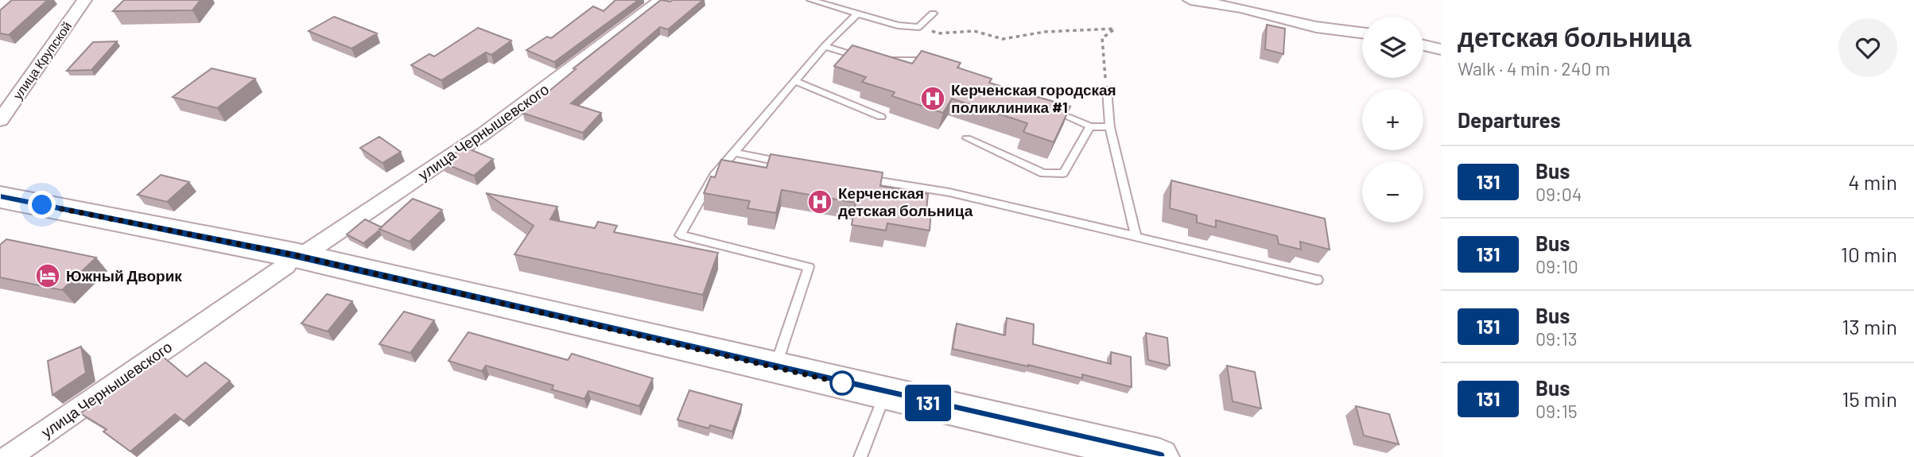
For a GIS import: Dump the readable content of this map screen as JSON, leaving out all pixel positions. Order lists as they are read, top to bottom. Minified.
{"streets":{"street":["улица Крупской","улица Чернышевского"]},"places":{"hospital":["Керченская городская поликлиника #1","Керченская детская больница"],"hotel":["Южный Дворик"]},"lines":["bus line 131"],"page":{"on_map":"131","heading":[["детская больница","Walk · 4 min · 240 m"],"Departures"],"map_buttons":["+","−"],"list":[{"mark":"131","name":"Bus","note":"09:04","value":"4 min"},{"mark":"131","name":"Bus","note":"09:10","value":"10 min"},{"mark":"131","name":"Bus","note":"09:13","value":"13 min"},{"mark":"131","name":"Bus","note":"09:15","value":"15 min"}]}}
